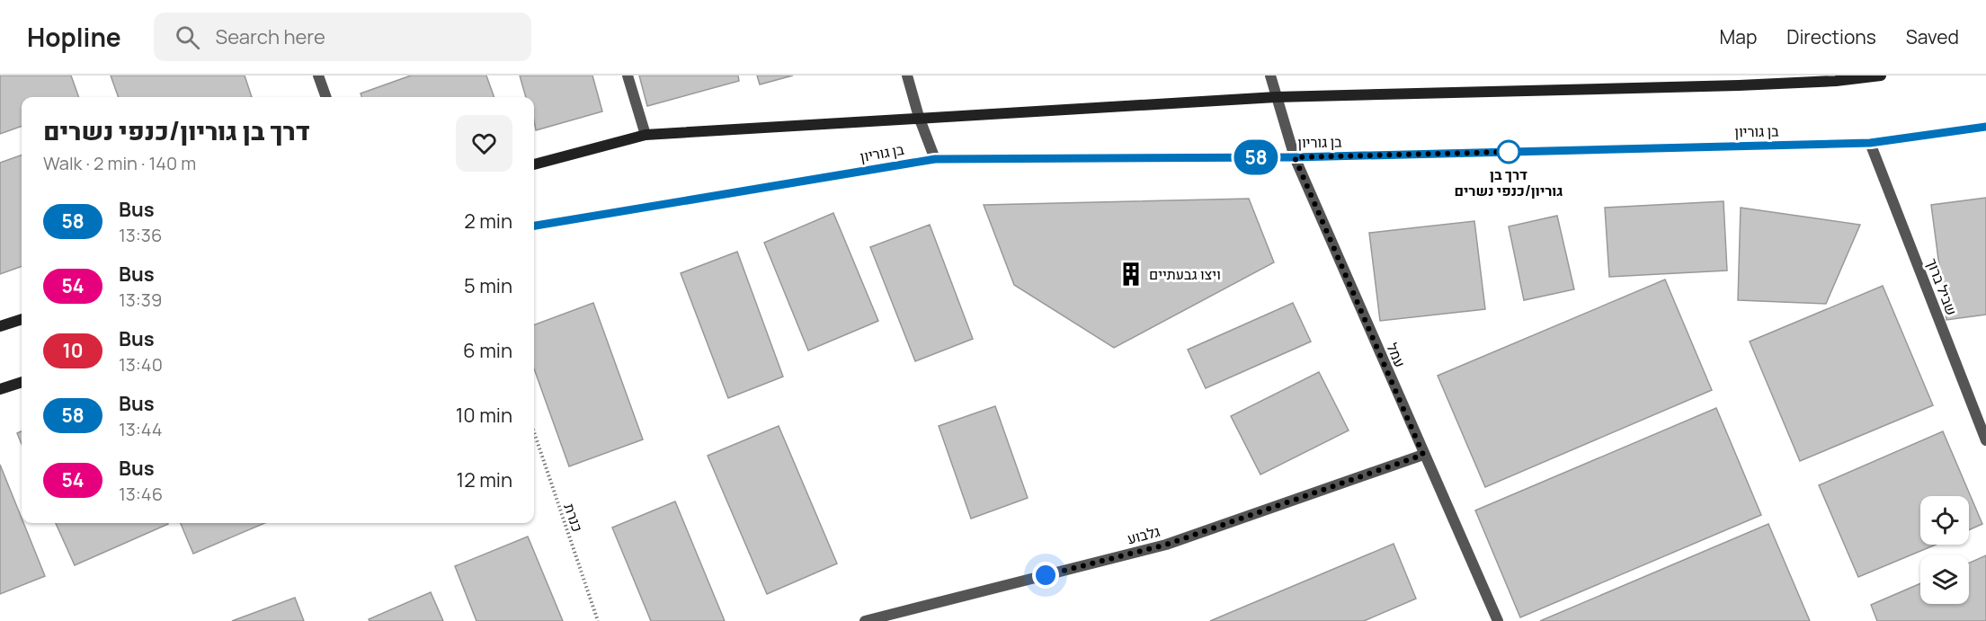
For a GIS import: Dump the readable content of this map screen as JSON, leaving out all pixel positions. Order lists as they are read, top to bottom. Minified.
{"streets":{"main road":["בן גוריון"],"street":["שביל ברוך","עמל","גלבוע"],"path":["כנרת"]},"crossings":[["בן גוריון","שביל ברוך"],["בן גוריון","עמל"],["עמל","גלבוע"]],"places":{"other":["דרך בן גוריון/כנפי נשרים"],"building":["ויצו גבעתיים"]},"lines":["bus line 58"],"page":{"header":"Hopline","search":"Search here","nav":["Map","Directions","Saved"],"on_map":"58","heading":["דרך בן גוריון/כנפי נשרים","Walk · 2 min · 140 m"],"list":[{"mark":"58","name":"Bus","note":"13:36","value":"2 min"},{"mark":"54","name":"Bus","note":"13:39","value":"5 min"},{"mark":"10","name":"Bus","note":"13:40","value":"6 min"},{"mark":"58","name":"Bus","note":"13:44","value":"10 min"},{"mark":"54","name":"Bus","note":"13:46","value":"12 min"}]}}
